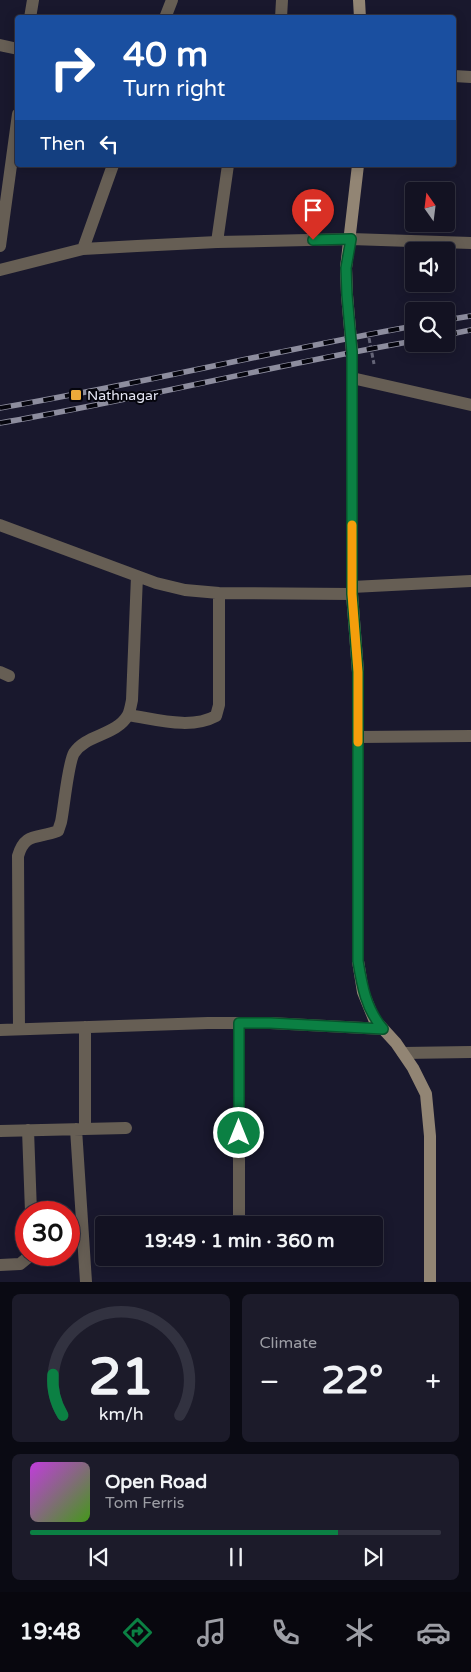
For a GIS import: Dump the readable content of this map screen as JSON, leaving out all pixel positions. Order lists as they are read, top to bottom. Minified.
{"places":{"transit":["Nathnagar"]},"north":"top","page":{"turn":["40 m","Turn right"],"then":"Then","limit":"30","trip":"19:49 · 1 min · 360 m","tile":"Climate","heat":["−","22°","+"],"song":["Open Road","Tom Ferris"],"tabs":"19:48","gauge":["21","km/h"]}}
